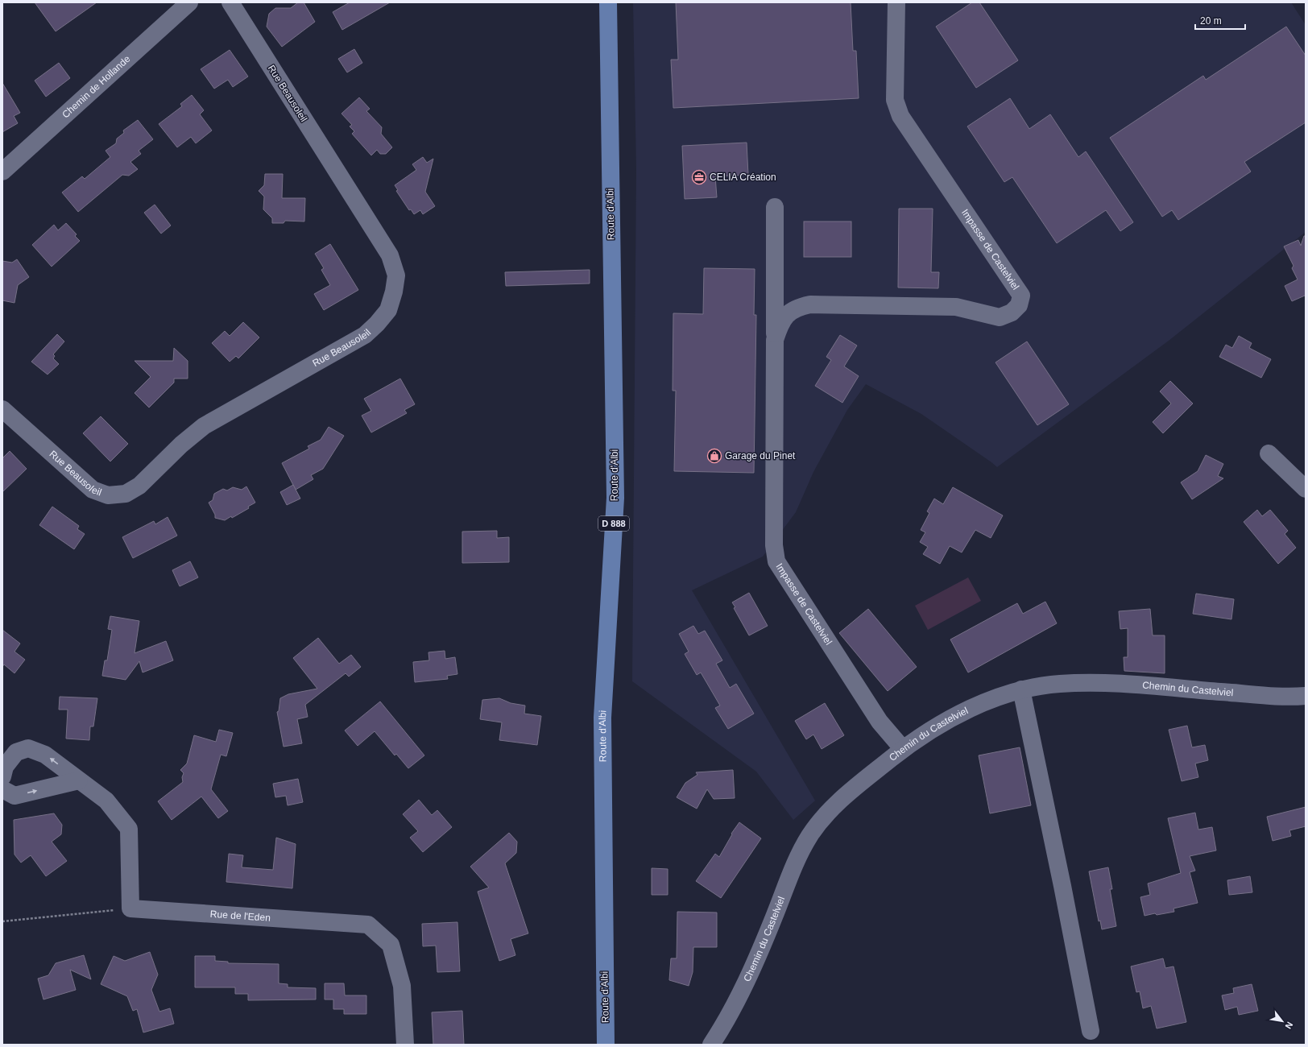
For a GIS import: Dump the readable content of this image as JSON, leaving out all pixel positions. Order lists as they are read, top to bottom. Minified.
{"streets":{"main road":["Route d'Albi","D 888"],"street":["Chemin de Hollande","Rue Beausoleil","Impasse de Castelviel","Chemin du Castelviel","Rue de l'Eden"]},"crossings":[["Impasse de Castelviel","Chemin du Castelviel"]],"places":{"office":["CELIA Création"],"shop":["Garage du Pinet"]},"scale_bar":"20 m","north":"bottom right"}
